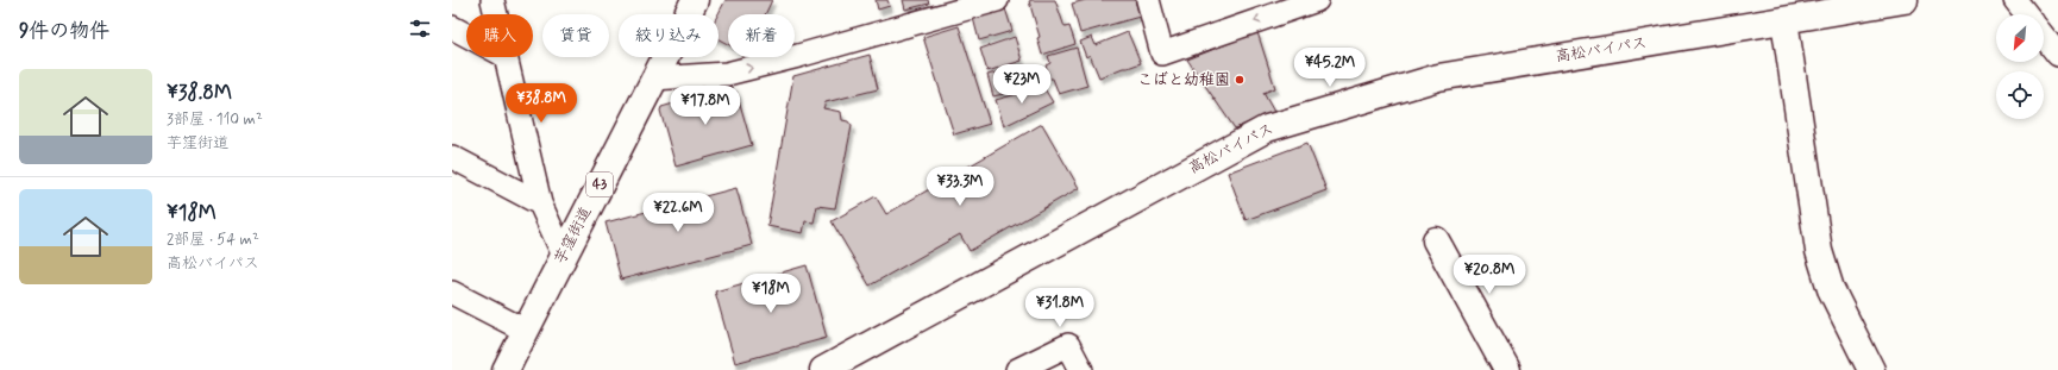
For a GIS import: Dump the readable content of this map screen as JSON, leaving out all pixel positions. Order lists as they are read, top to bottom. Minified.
{"streets":{"street":["高松バイパス","43","芋窪街道"]},"places":["こばと幼稚園"],"north":"bottom left","page":{"heading":"9件の物件","chip":["購入","賃貸","絞り込み","新着"],"price":["¥45.2M","¥23M","¥38.8M","¥17.8M","¥33.3M","¥22.6M","¥20.8M","¥18M","¥31.8M"],"list":[{"name":"¥38.8M","note":"3部屋 · 110 m² · 芋窪街道"},{"name":"¥18M","note":"2部屋 · 54 m² · 高松バイパス"}]}}
